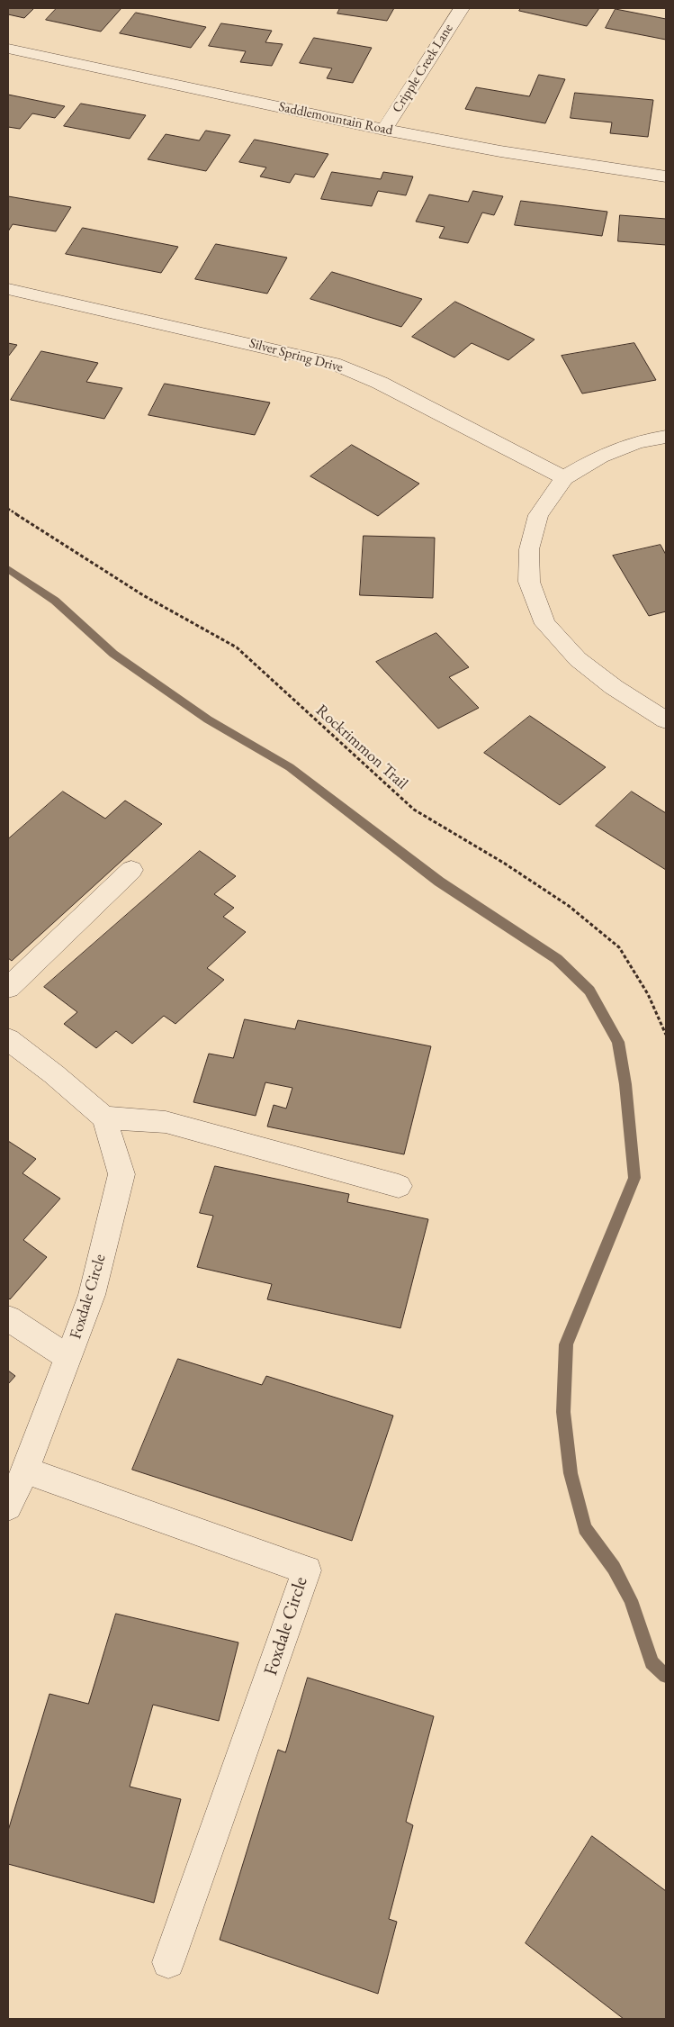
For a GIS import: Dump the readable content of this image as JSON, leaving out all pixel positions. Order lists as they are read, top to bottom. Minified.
{"streets":{"street":["Cripple Creek Lane","Saddlemountain Road","Silver Spring Drive","Foxdale Circle"],"path":["Rockrimmon Trail"]},"crossings":[["Cripple Creek Lane","Saddlemountain Road"]]}
